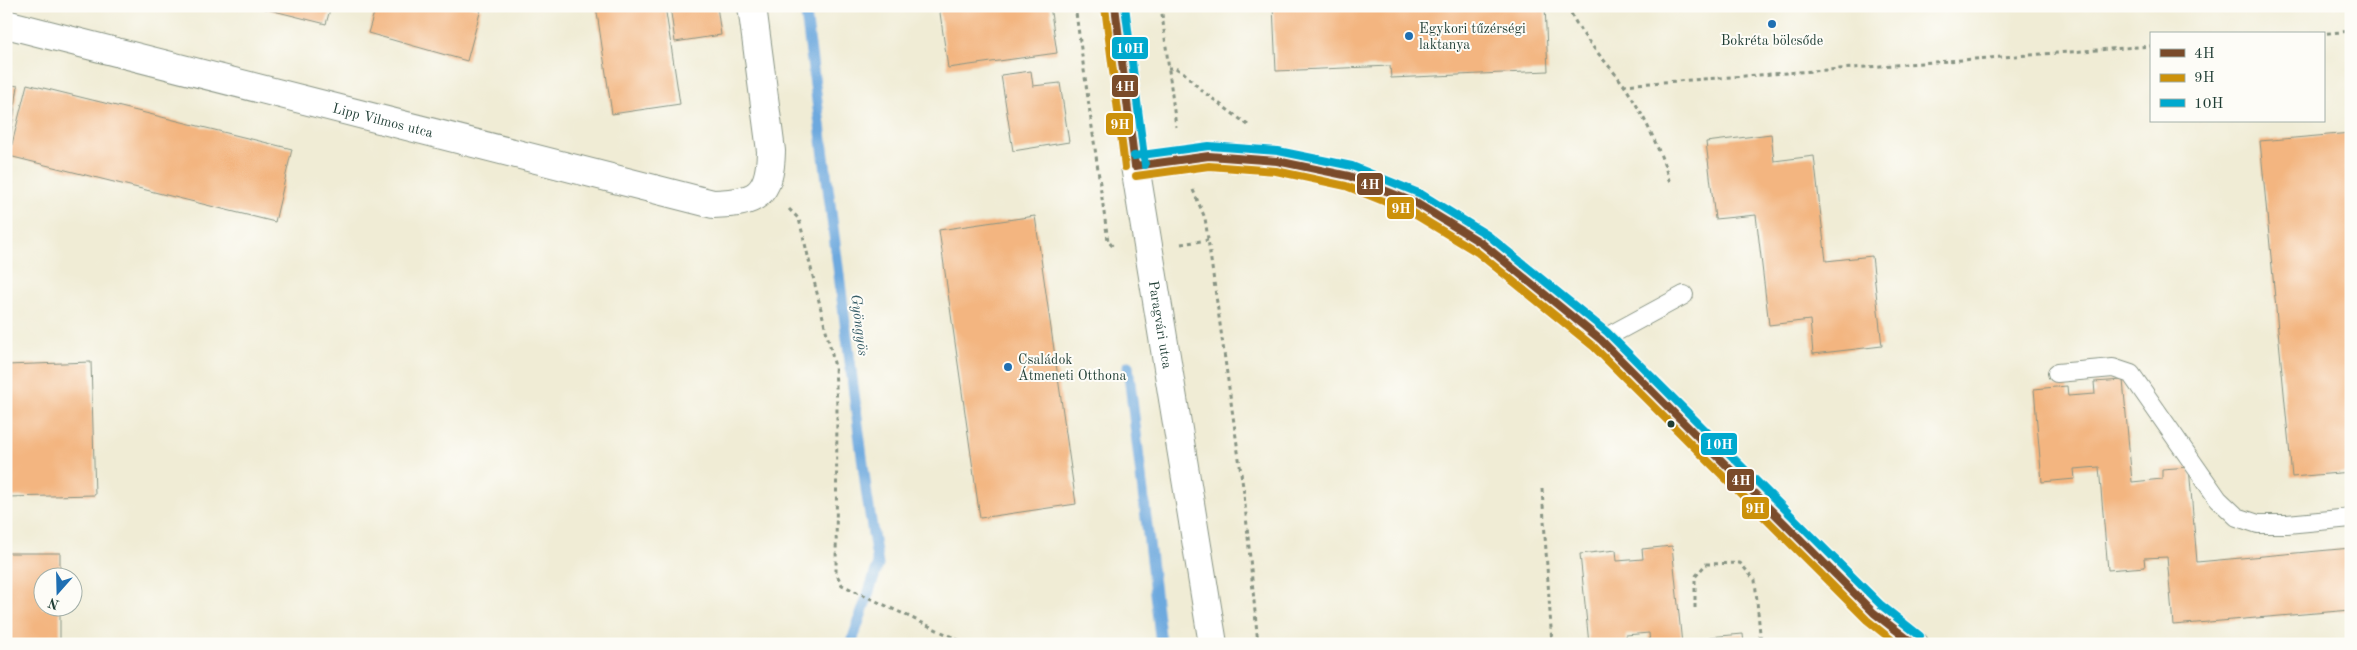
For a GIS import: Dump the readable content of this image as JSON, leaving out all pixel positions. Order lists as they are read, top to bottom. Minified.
{"streets":{"street":["Lipp Vilmos utca","Paragvári utca"]},"water":["Gyöngyös"],"places":["Bokréta bölcsőde","Egykori tűzérségi laktanya","Családok Átmeneti Otthona"],"lines":["transit line 4H","transit line 10H","transit line 9H"],"legend":["4H","9H","10H"],"north":"bottom"}
